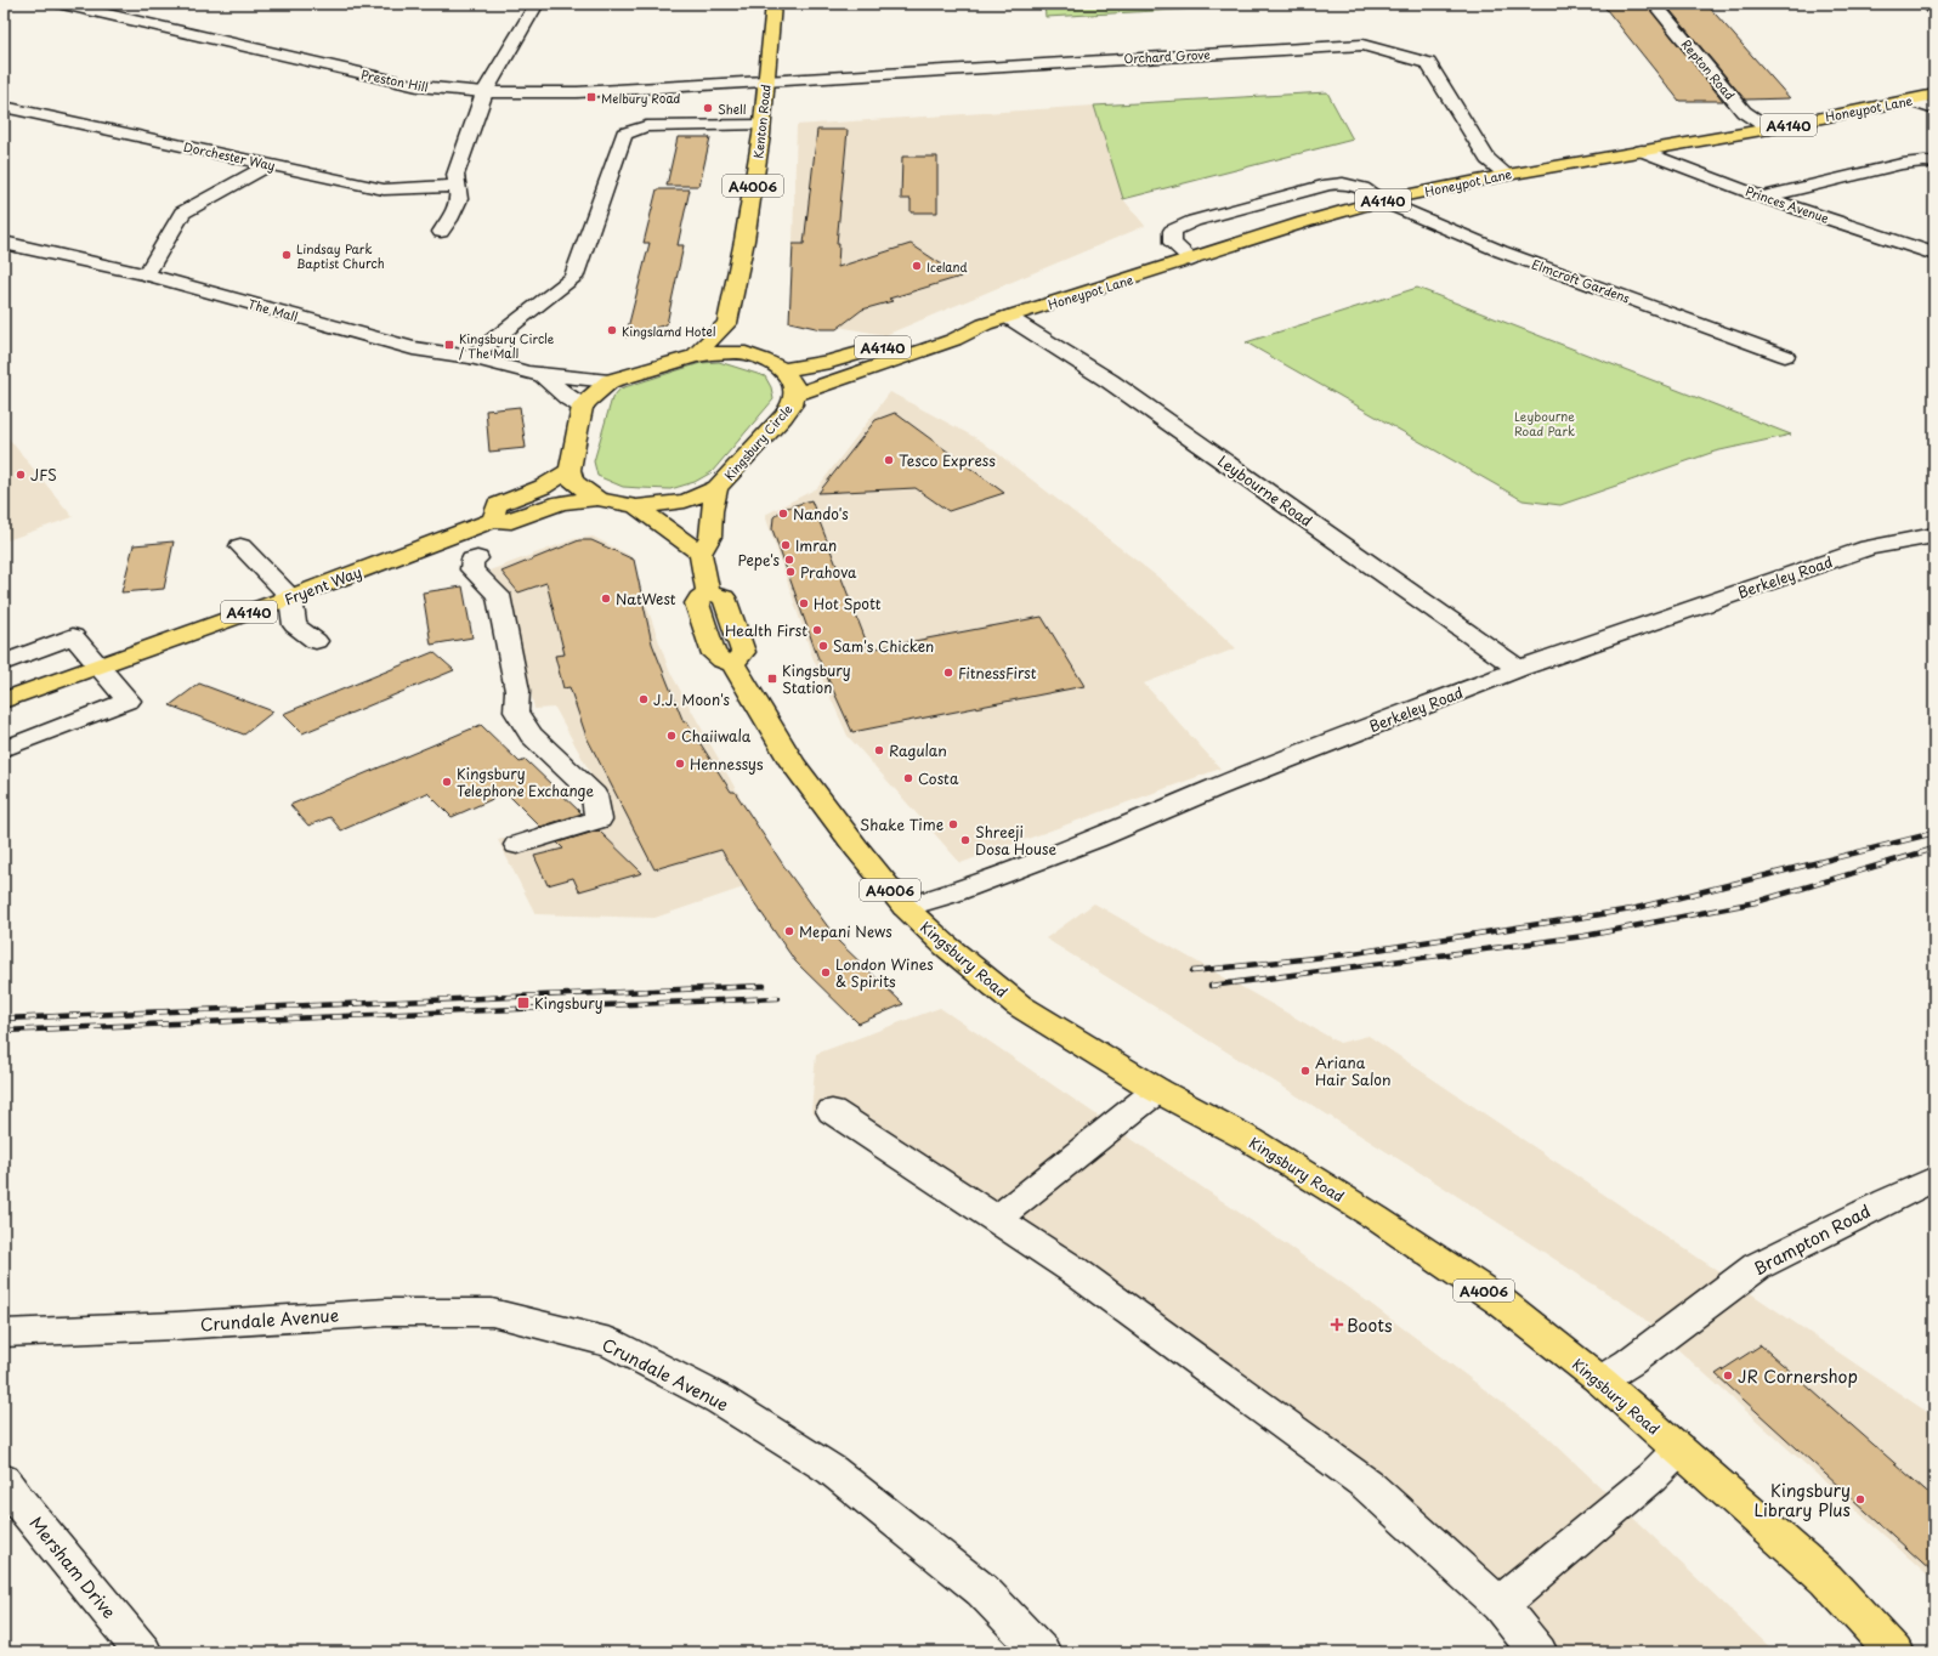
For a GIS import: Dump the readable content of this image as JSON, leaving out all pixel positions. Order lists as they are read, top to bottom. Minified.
{"streets":{"main road":["Honeypot Lane","Kenton Road","A4140","A4006","Kingsbury Circle","Fryent Way","Kingsbury Road"],"street":["Orchard Grove","Repton Road","Preston Hill","Dorchester Way","Princes Avenue","Elmcroft Gardens","The Mall","Leybourne Road","Berkeley Road","Brampton Road","Crundale Avenue","Mersham Drive"]},"crossings":[["Orchard Grove","Preston Hill"],["Orchard Grove","Honeypot Lane"],["Orchard Grove","Kenton Road"],["Repton Road","Honeypot Lane"],["Preston Hill","Kenton Road"],["Honeypot Lane","Princes Avenue"],["Honeypot Lane","Elmcroft Gardens"],["Honeypot Lane","Kingsbury Circle"],["Honeypot Lane","Leybourne Road"],["The Mall","Kingsbury Circle"],["Kingsbury Circle","Fryent Way"],["Leybourne Road","Berkeley Road"],["Berkeley Road","Kingsbury Road"],["Kingsbury Road","Brampton Road"]],"parks":["Leybourne Road Park"],"places":{"transit":["Melbury Road","Kingsbury Circle / The Mall","Kingsbury Station","Kingsbury"],"other":["Shell","Lindsay Park Baptist Church","Iceland","Kingslamd Hotel","Tesco Express","JFS","Nando's","Imran","Pepe's","Prahova","NatWest","Hot Spott","Health First","Sam's Chicken","FitnessFirst","J.J. Moon's","Chaiiwala","Ragulan","Hennessys","Costa","Kingsbury Telephone Exchange","Shake Time","Shreeji Dosa House","Mepani News","London Wines & Spirits","Ariana Hair Salon","JR Cornershop","Kingsbury Library Plus"],"health":["Boots"]}}
